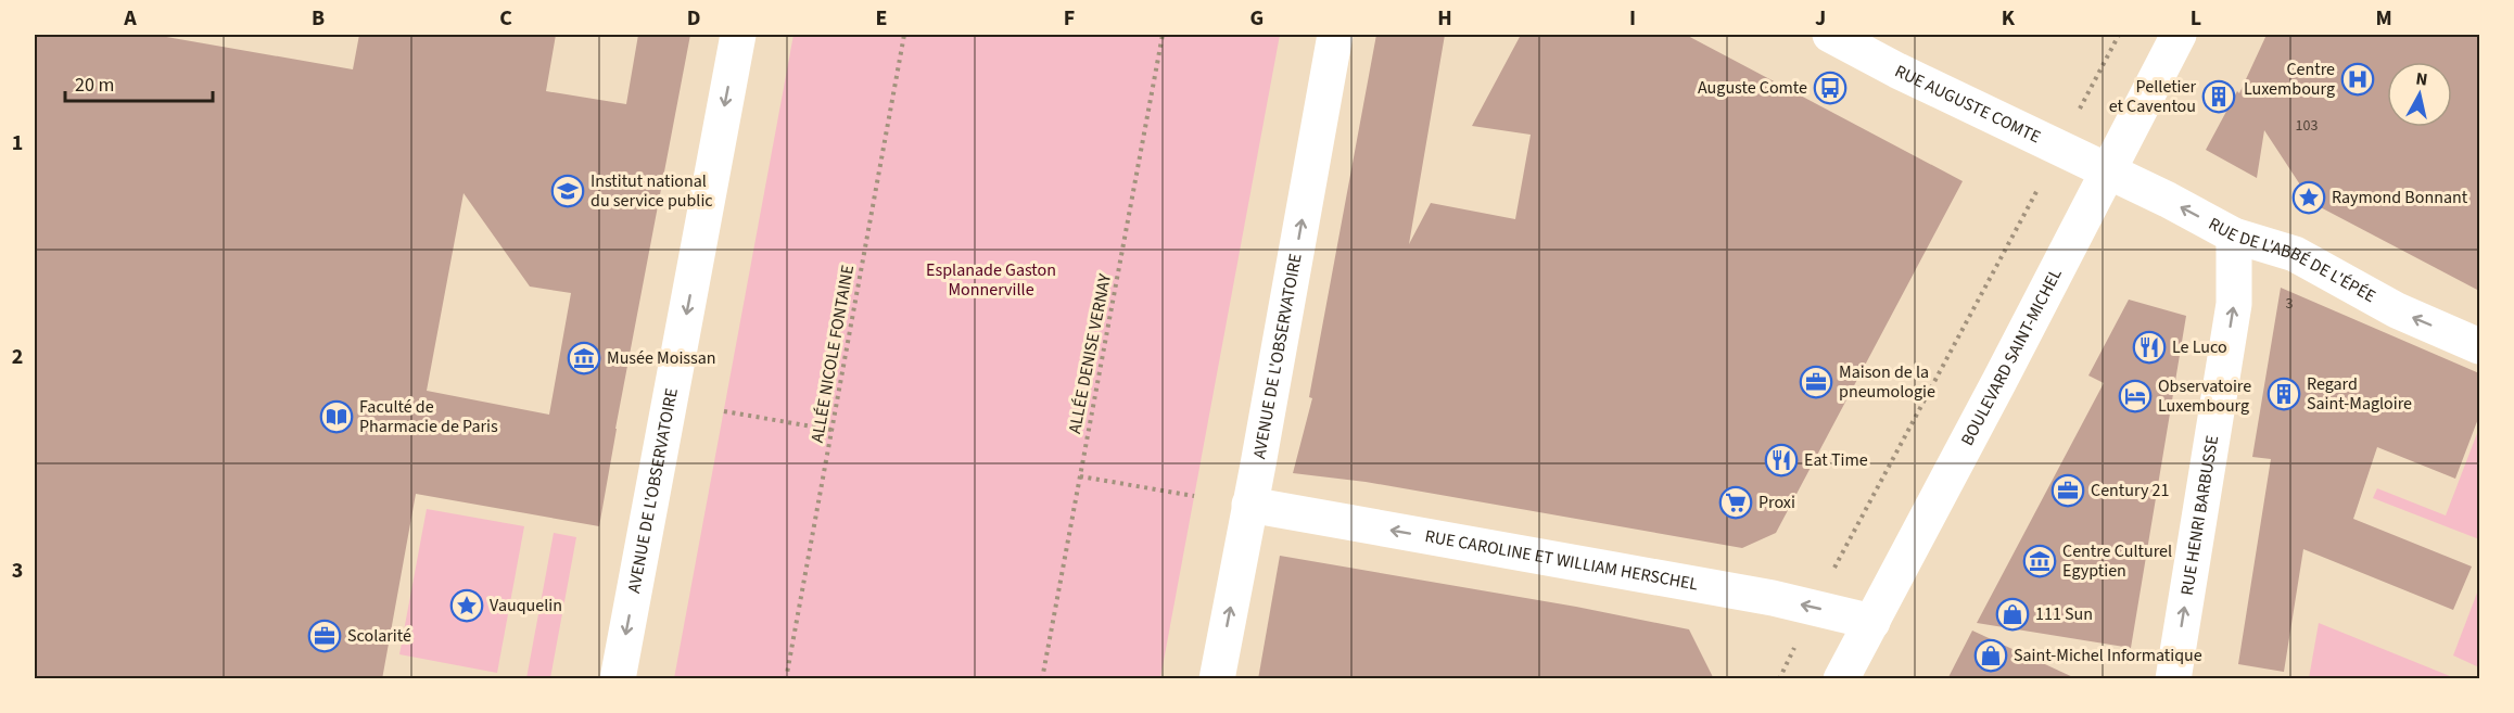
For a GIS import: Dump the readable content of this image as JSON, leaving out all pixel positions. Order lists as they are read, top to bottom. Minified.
{"streets":{"street":["RUE AUGUSTE COMTE","RUE DE L'ABBÉ DE L'ÉPÉE","AVENUE DE L'OBSERVATOIRE","BOULEVARD SAINT-MICHEL","RUE HENRI BARBUSSE","RUE CAROLINE ET WILLIAM HERSCHEL"],"path":["ALLÉE NICOLE FONTAINE","ALLÉE DENISE VERNAY"]},"crossings":[["RUE AUGUSTE COMTE","RUE DE L'ABBÉ DE L'ÉPÉE"],["RUE AUGUSTE COMTE","BOULEVARD SAINT-MICHEL"],["RUE DE L'ABBÉ DE L'ÉPÉE","BOULEVARD SAINT-MICHEL"],["RUE DE L'ABBÉ DE L'ÉPÉE","RUE HENRI BARBUSSE"],["AVENUE DE L'OBSERVATOIRE","RUE CAROLINE ET WILLIAM HERSCHEL"],["BOULEVARD SAINT-MICHEL","RUE CAROLINE ET WILLIAM HERSCHEL"]],"one_way":["RUE DE L'ABBÉ DE L'ÉPÉE","RUE HENRI BARBUSSE","RUE CAROLINE ET WILLIAM HERSCHEL"],"parks":["Esplanade Gaston Monnerville"],"places":{"hospital":["Centre Luxembourg"],"bus stop":["Auguste Comte"],"building":["Pelletier et Caventou","Regard Saint-Magloire"],"school or university":["Institut national du service public"],"place":["Raymond Bonnant","Vauquelin"],"restaurant":["Le Luco","Eat Time"],"museum":["Musée Moissan","Centre Culturel Egyptien"],"office":["Maison de la pneumologie","Century 21","Scolarité"],"hotel":["Observatoire Luxembourg"],"library":["Faculté de Pharmacie de Paris"],"supermarket":["Proxi"],"shop":["111 Sun","Saint-Michel Informatique"]},"house_numbers":["103","3"],"scale_bar":"20 m","north":"top","grid":{"columns":["A","B","C","D","E","F","G","H","I","J","K","L","M"],"rows":["1","2","3"]}}
